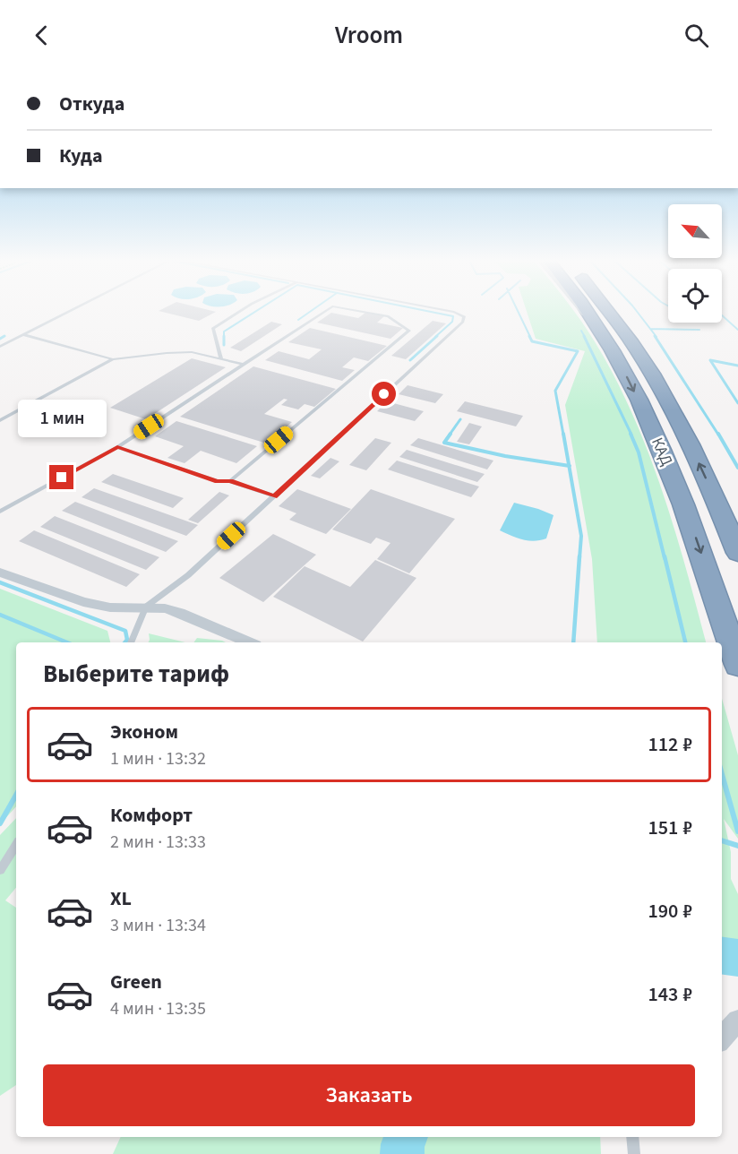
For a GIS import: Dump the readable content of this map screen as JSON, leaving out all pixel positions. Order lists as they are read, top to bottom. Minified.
{"streets":{"highway":["КАД"]},"north":"top left","page":{"header":"Vroom","banner":["Откуда","Куда"],"bubble":"1 мин","heading":"Выберите тариф","list":[{"name":"Эконом","note":"1 мин · 13:32","value":"112 ₽"},{"name":"Комфорт","note":"2 мин · 13:33","value":"151 ₽"},{"name":"XL","note":"3 мин · 13:34","value":"190 ₽"},{"name":"Green","note":"4 мин · 13:35","value":"143 ₽"}],"buttons":"Заказать"}}
